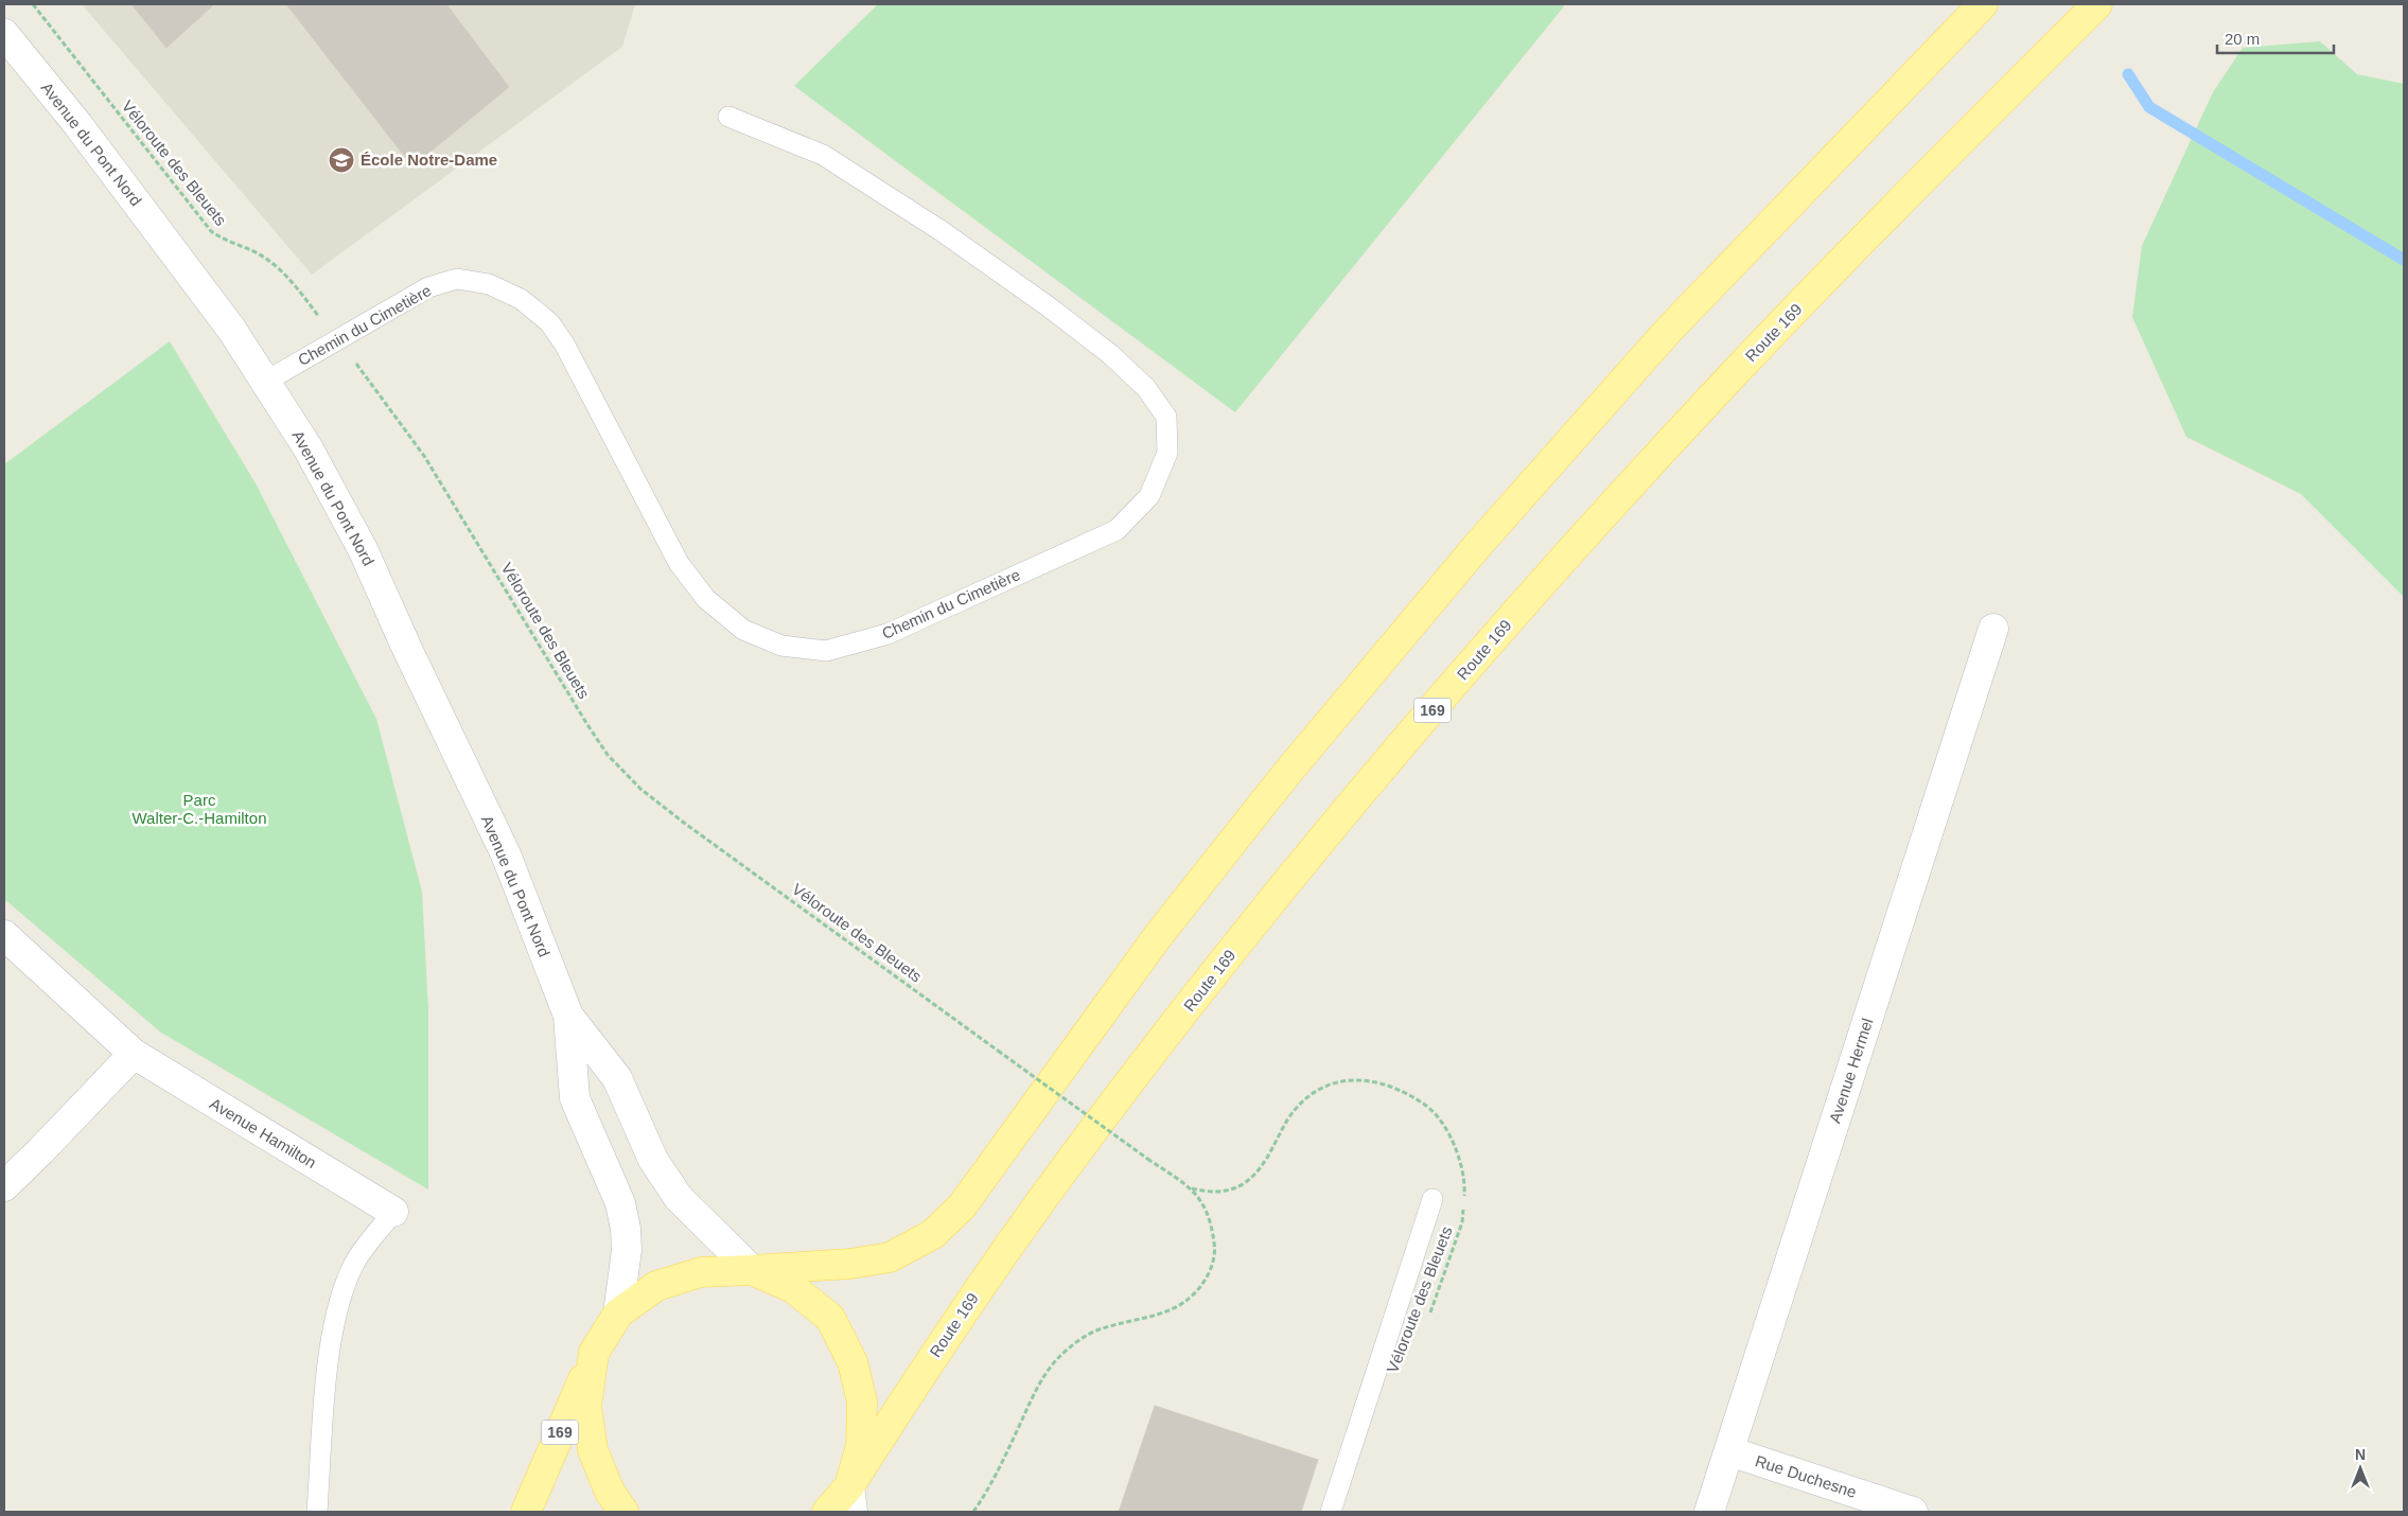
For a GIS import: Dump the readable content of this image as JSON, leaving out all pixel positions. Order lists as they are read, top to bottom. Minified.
{"streets":{"main road":["Route 169","169"],"street":["Avenue du Pont Nord","Avenue Hermel","Avenue Hamilton","Rue Duchesne"],"lane":["Chemin du Cimetière"],"path":["Véloroute des Bleuets"]},"crossings":[["Avenue du Pont Nord","Chemin du Cimetière"],["Véloroute des Bleuets","Chemin du Cimetière"],["Avenue Hermel","Rue Duchesne"]],"parks":["Parc Walter-C.-Hamilton"],"places":{"school or university":["École Notre-Dame"]},"scale_bar":"20 m","north":"top"}
